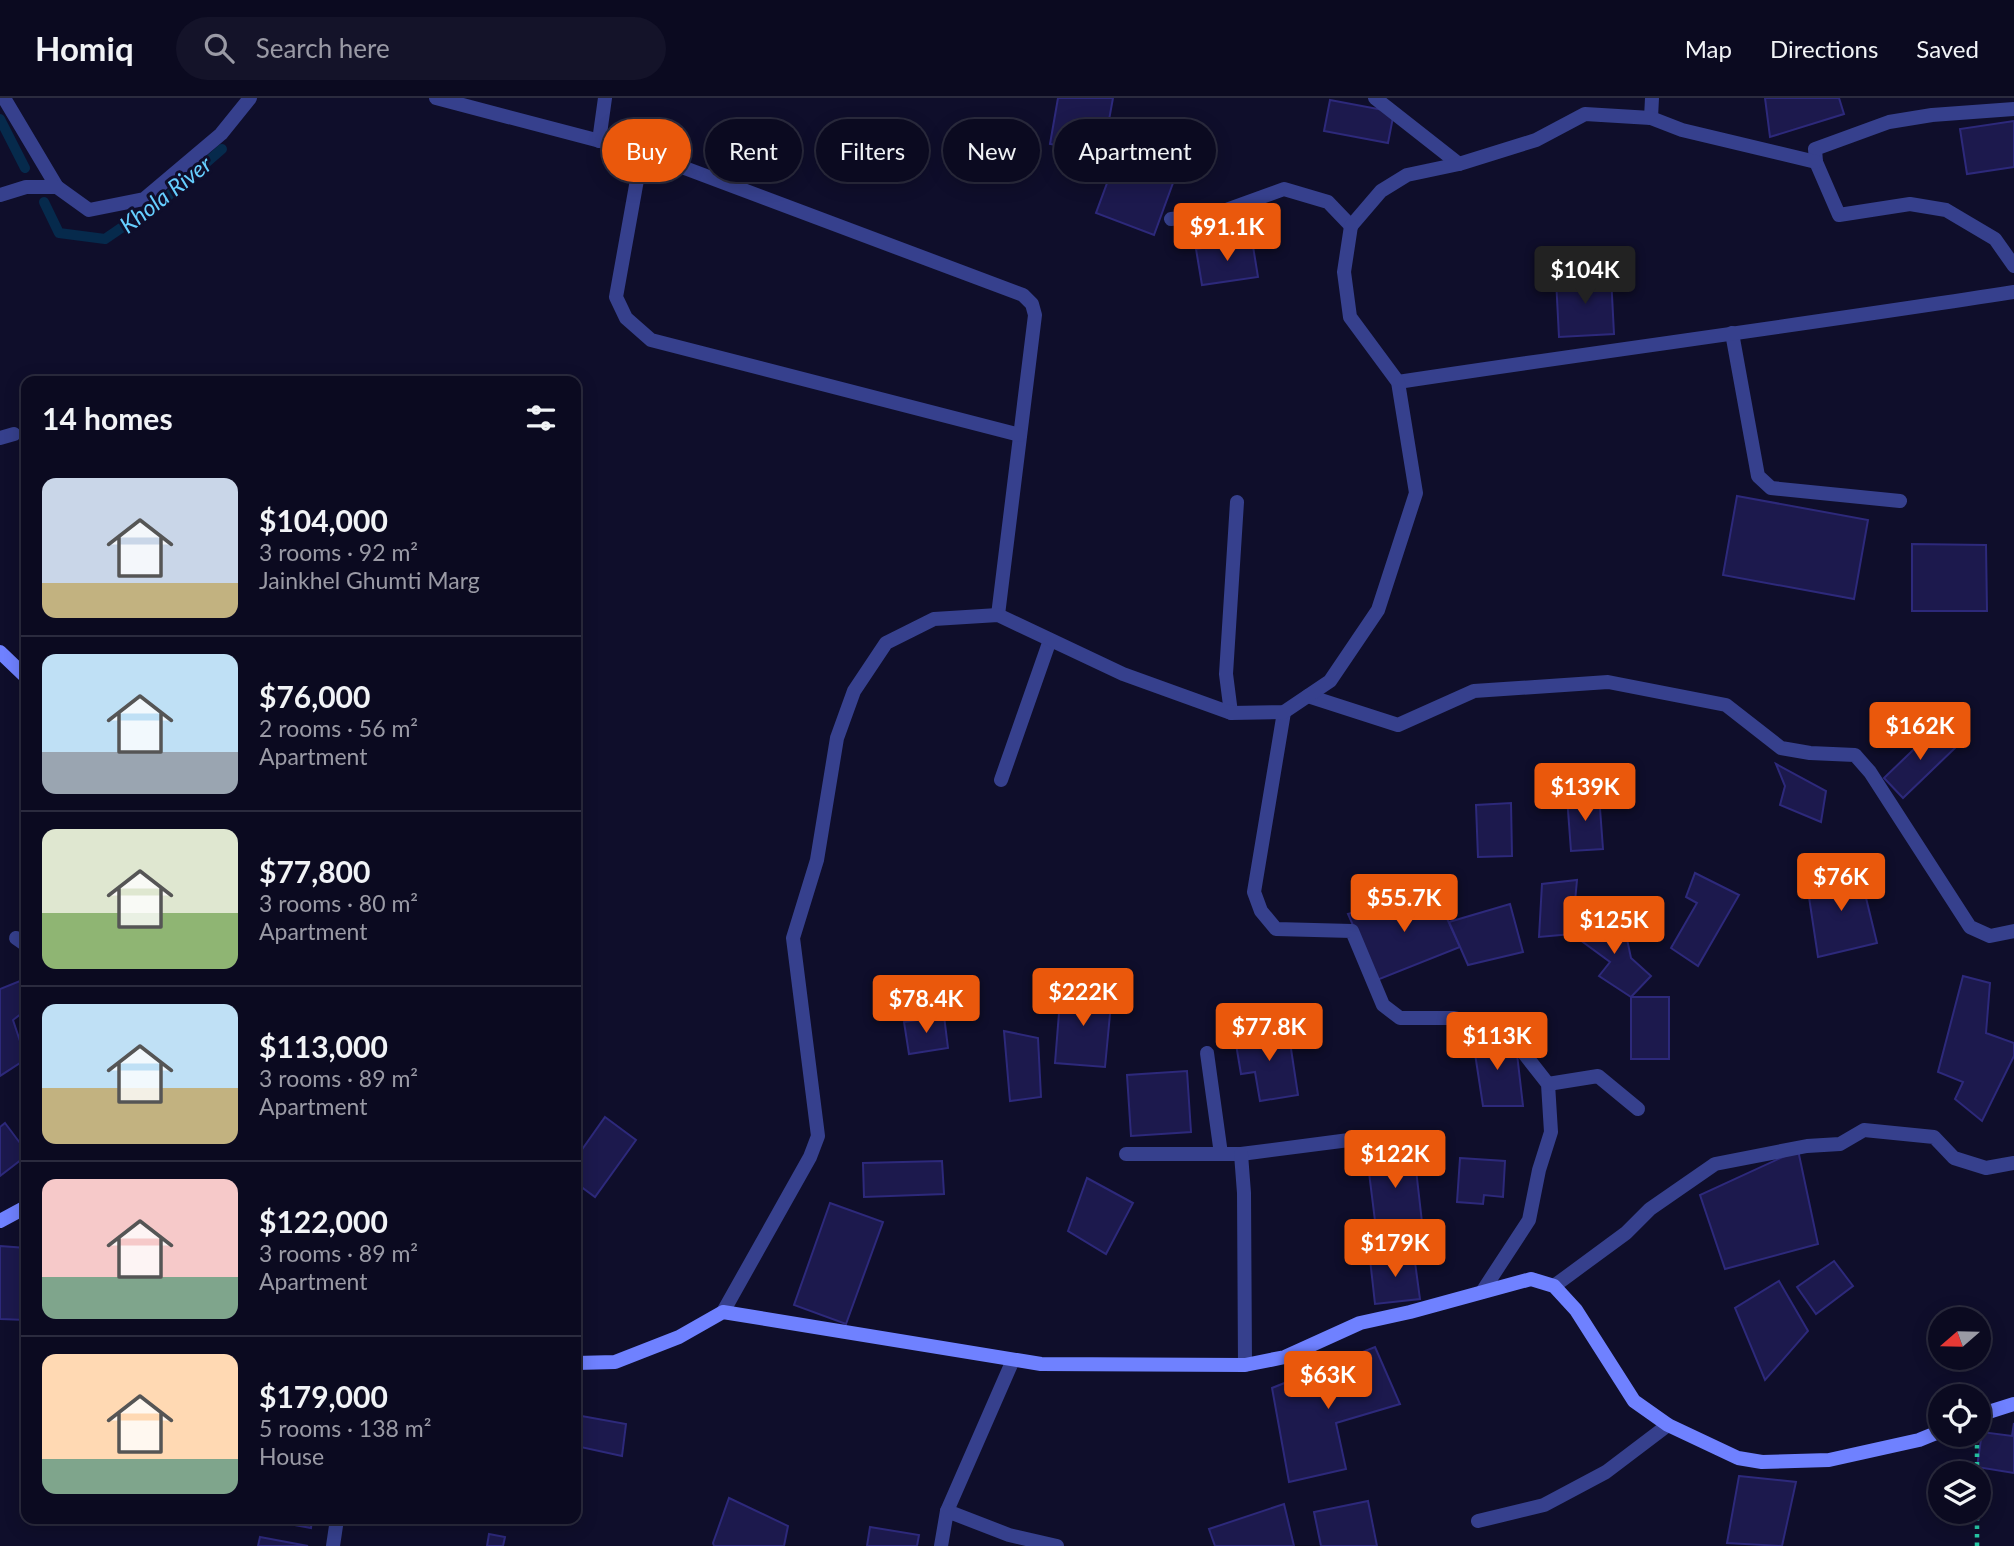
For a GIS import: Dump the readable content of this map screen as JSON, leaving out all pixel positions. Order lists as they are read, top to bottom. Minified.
{"water":["Khola River"],"north":"left","page":{"header":"Homiq","search":"Search here","nav":["Map","Directions","Saved"],"chip":["Buy","Rent","Filters","New","Apartment"],"price":["$91.1K","$104K","$162K","$139K","$76K","$55.7K","$125K","$222K","$78.4K","$77.8K","$113K","$122K","$179K","$63K"],"heading":"14 homes","list":[{"name":"$104,000","note":"3 rooms · 92 m² · Jainkhel Ghumti Marg"},{"name":"$76,000","note":"2 rooms · 56 m² · Apartment"},{"name":"$77,800","note":"3 rooms · 80 m² · Apartment"},{"name":"$113,000","note":"3 rooms · 89 m² · Apartment"},{"name":"$122,000","note":"3 rooms · 89 m² · Apartment"},{"name":"$179,000","note":"5 rooms · 138 m² · House"}]}}
